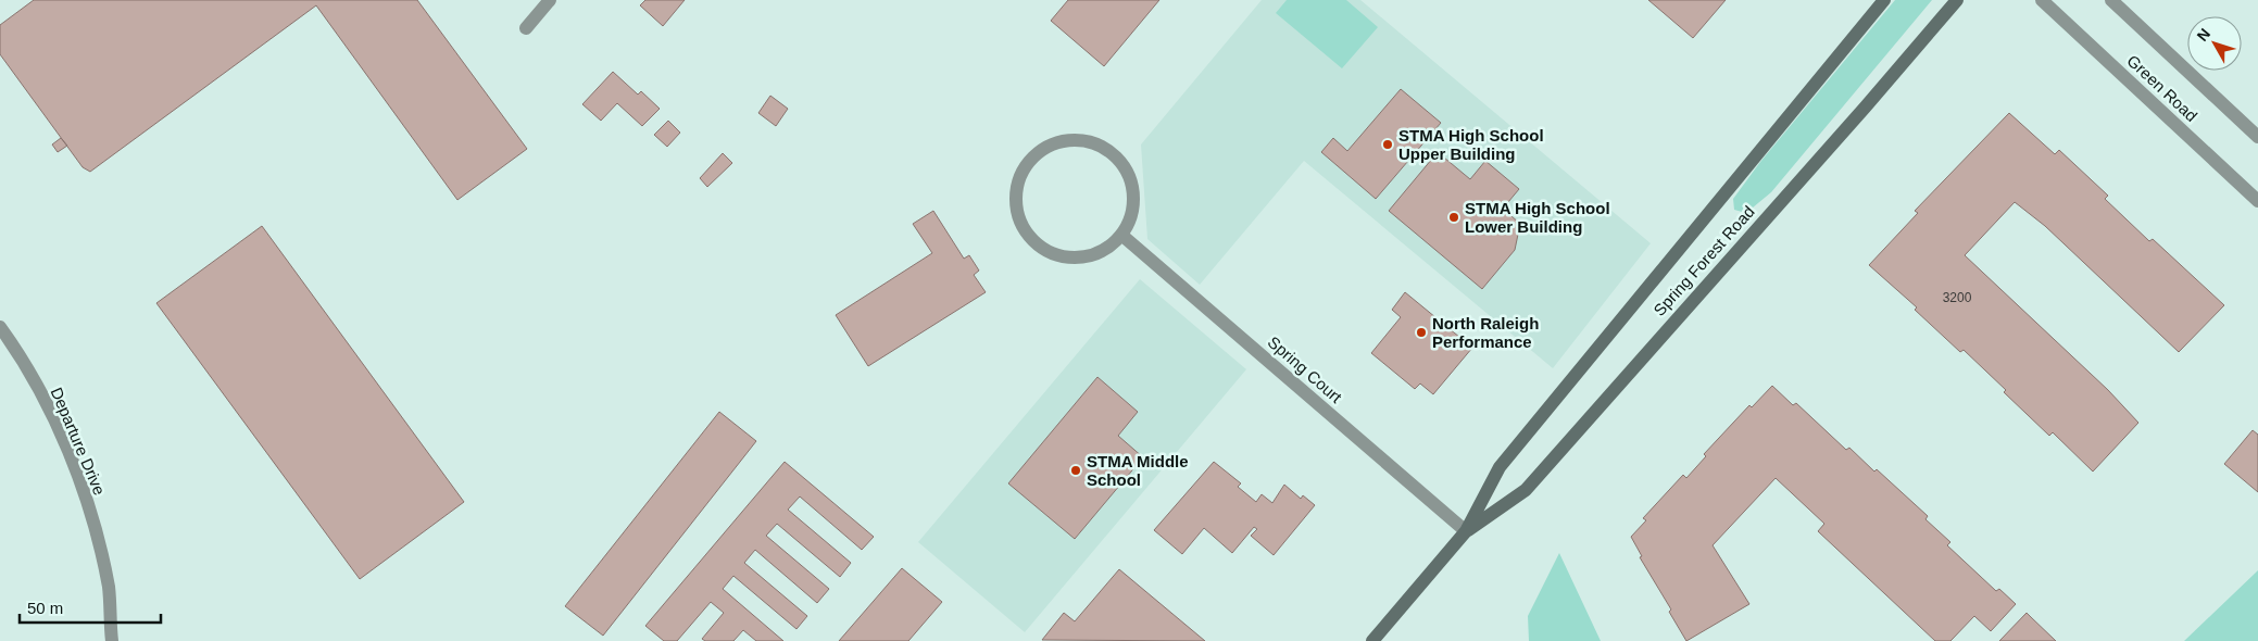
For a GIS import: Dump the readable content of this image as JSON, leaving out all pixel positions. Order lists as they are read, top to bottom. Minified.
{"streets":{"main road":["Spring Forest Road"],"street":["Green Road","Spring Court","Departure Drive"]},"crossings":[["Spring Forest Road","Spring Court"]],"places":["STMA High School Upper Building","STMA High School Lower Building","North Raleigh Performance","STMA Middle School"],"house_numbers":["3200"],"scale_bar":"50 m","north":"top left"}
